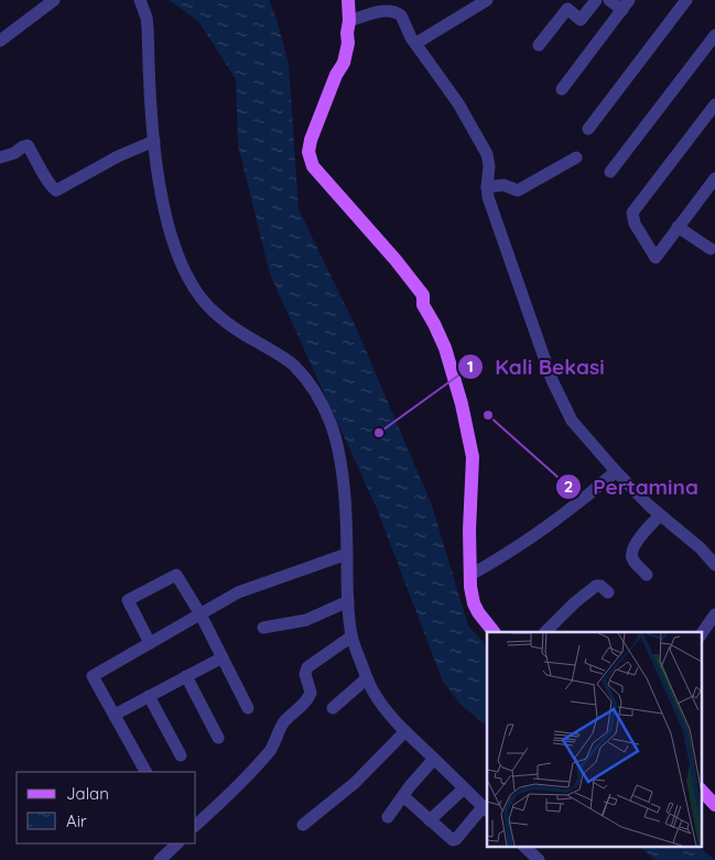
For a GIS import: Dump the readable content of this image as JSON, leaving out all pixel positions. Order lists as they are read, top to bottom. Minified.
{"places":["Pertamina","Kali Bekasi"],"legend":["Jalan","Air"]}
